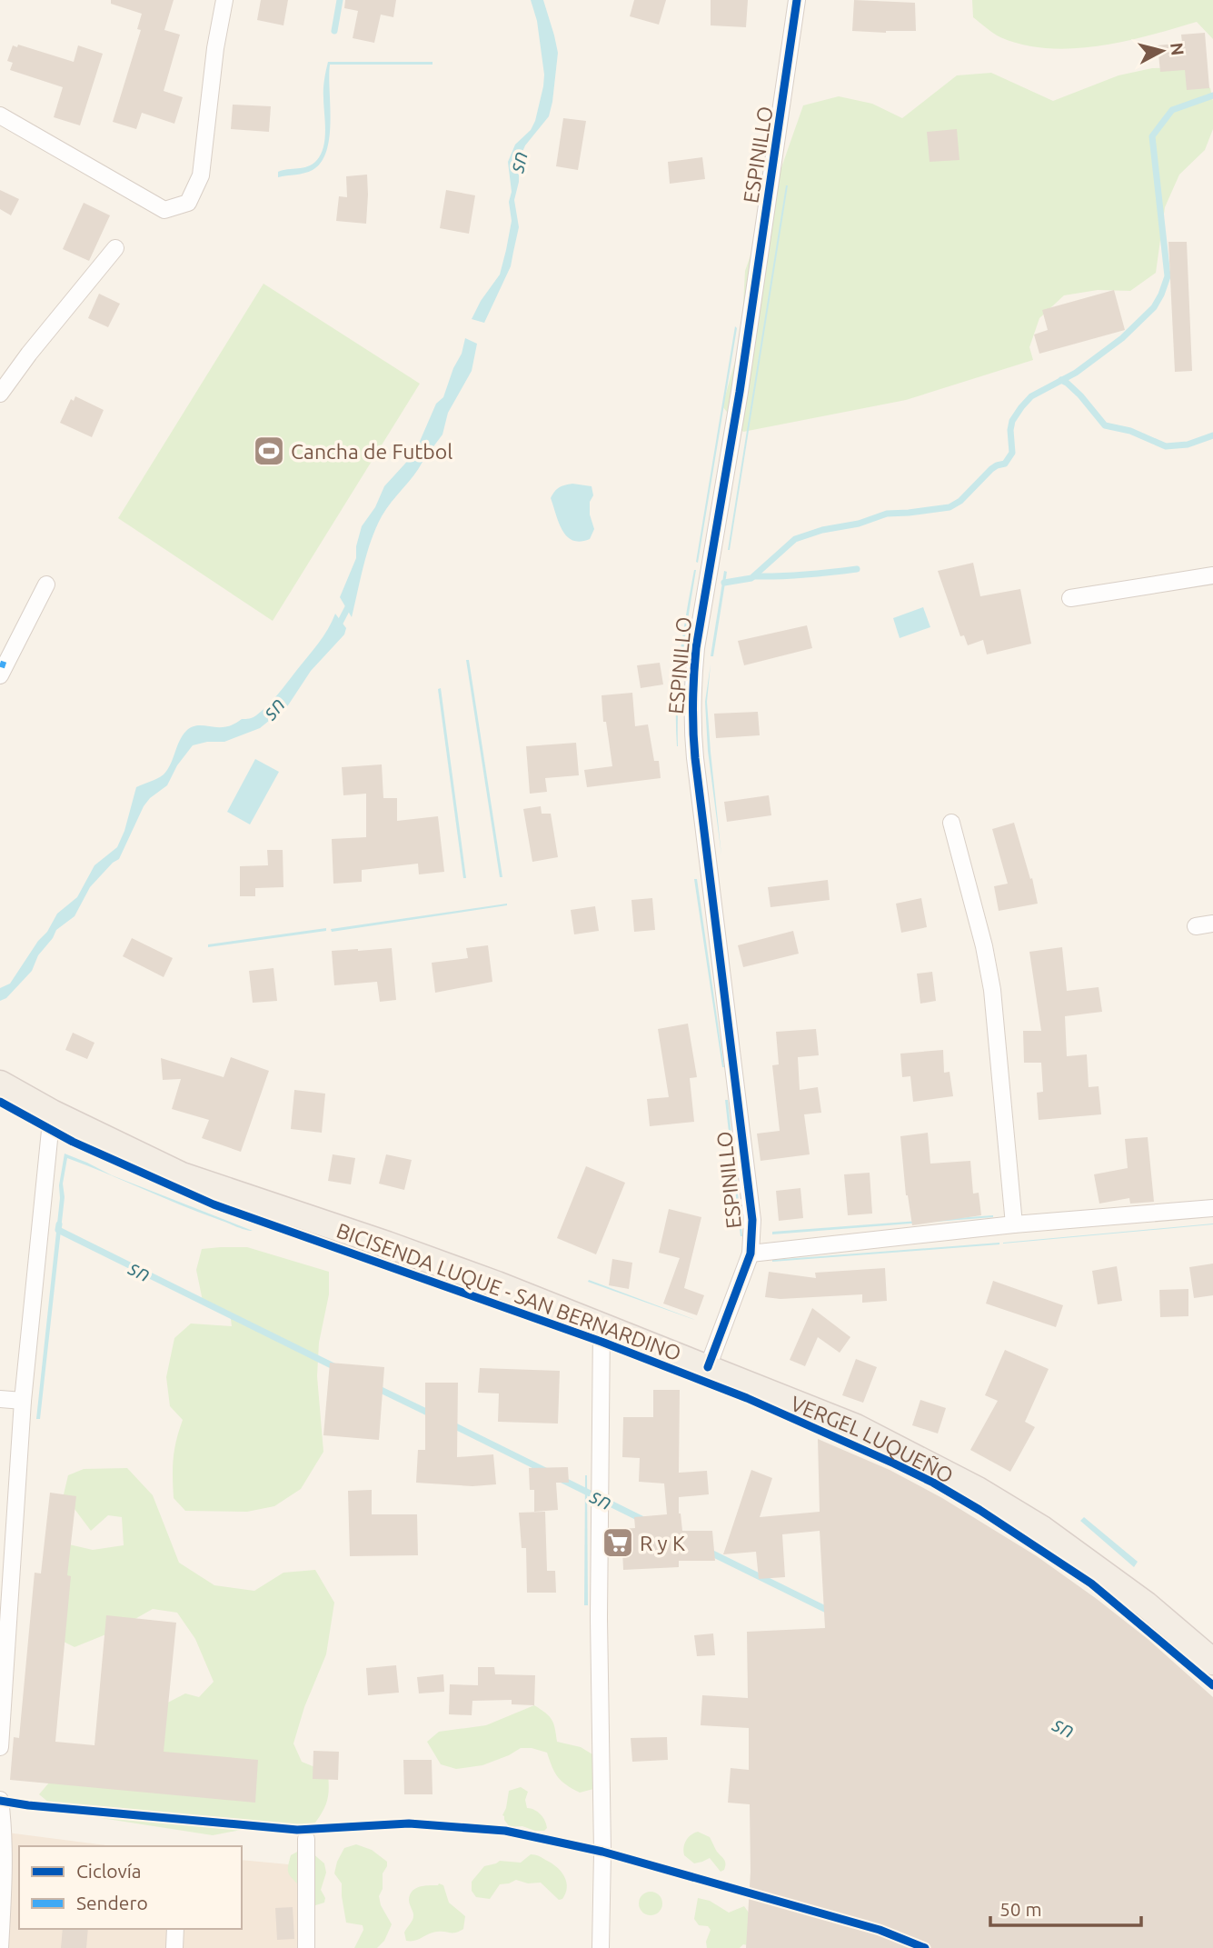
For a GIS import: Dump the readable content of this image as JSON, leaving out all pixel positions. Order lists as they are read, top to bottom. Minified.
{"streets":{"main road":["VERGEL LUQUEÑO"],"street":["ESPINILLO"],"cycle path":["BICISENDA LUQUE - SAN BERNARDINO"]},"crossings":[["ESPINILLO","VERGEL LUQUEÑO"]],"water":["sn"],"places":{"sports":["Cancha de Futbol"],"supermarket":["R y K"]},"legend":["Ciclovía","Sendero"],"scale_bar":"50 m","north":"right"}
